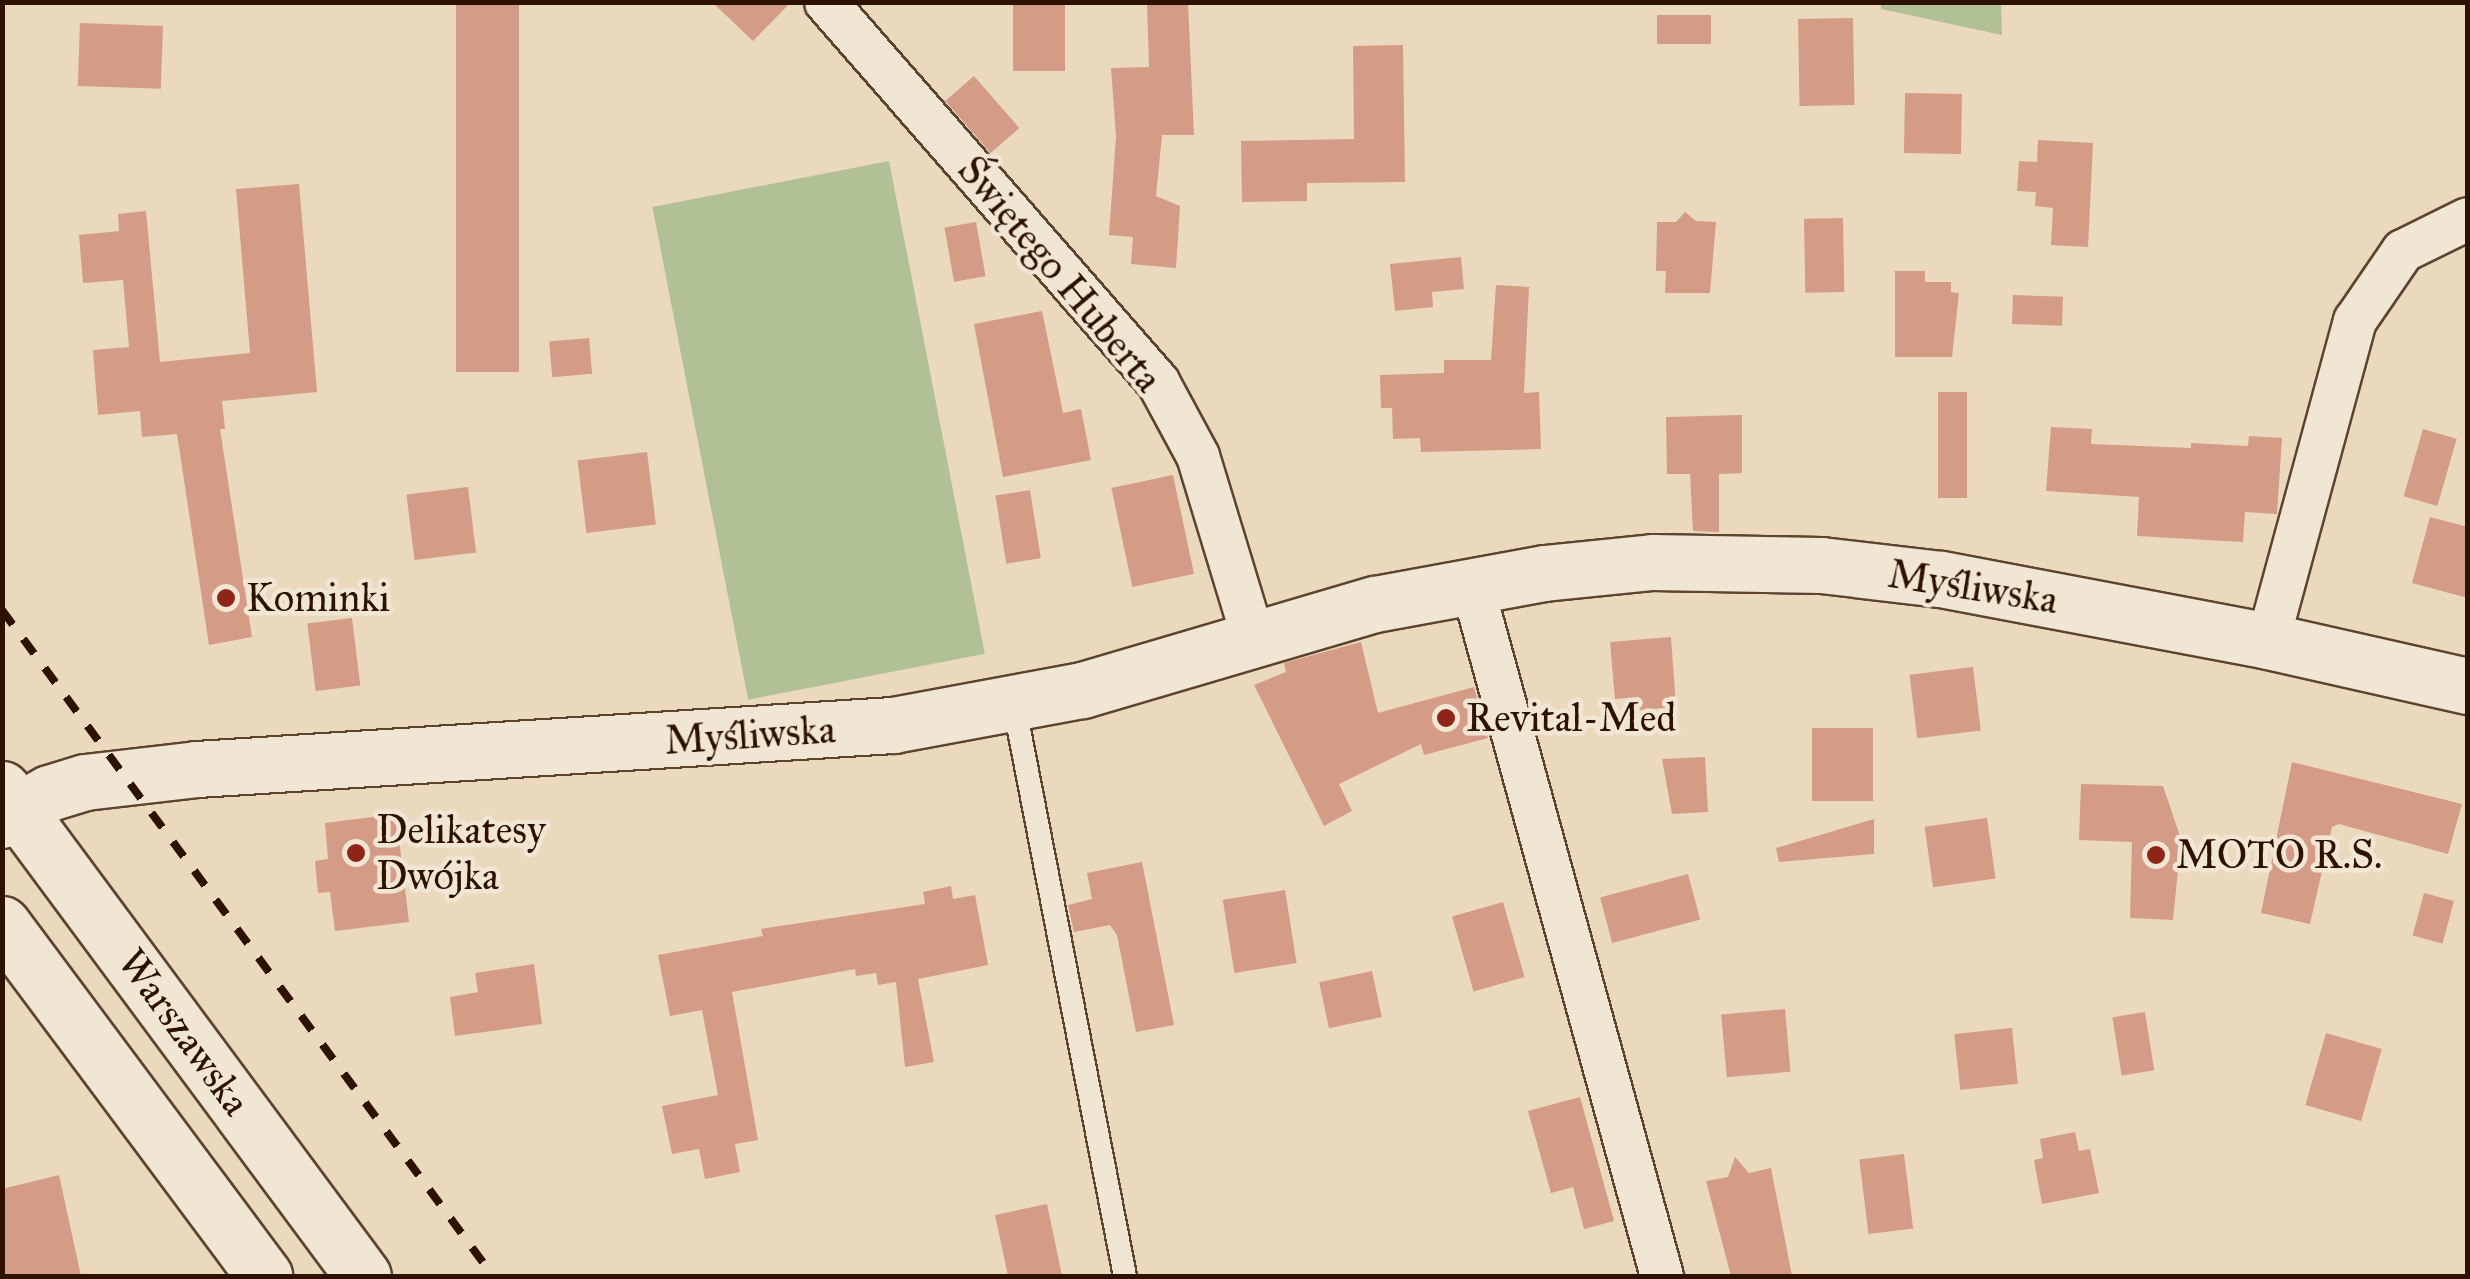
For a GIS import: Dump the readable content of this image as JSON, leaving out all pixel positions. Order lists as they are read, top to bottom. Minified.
{"streets":{"street":["Świętego Huberta","Myśliwska","Warszawska"]},"crossings":[["Świętego Huberta","Myśliwska"],["Myśliwska","Warszawska"]],"places":["Kominki","Revital-Med","Delikatesy Dwójka","MOTO R.S."]}
